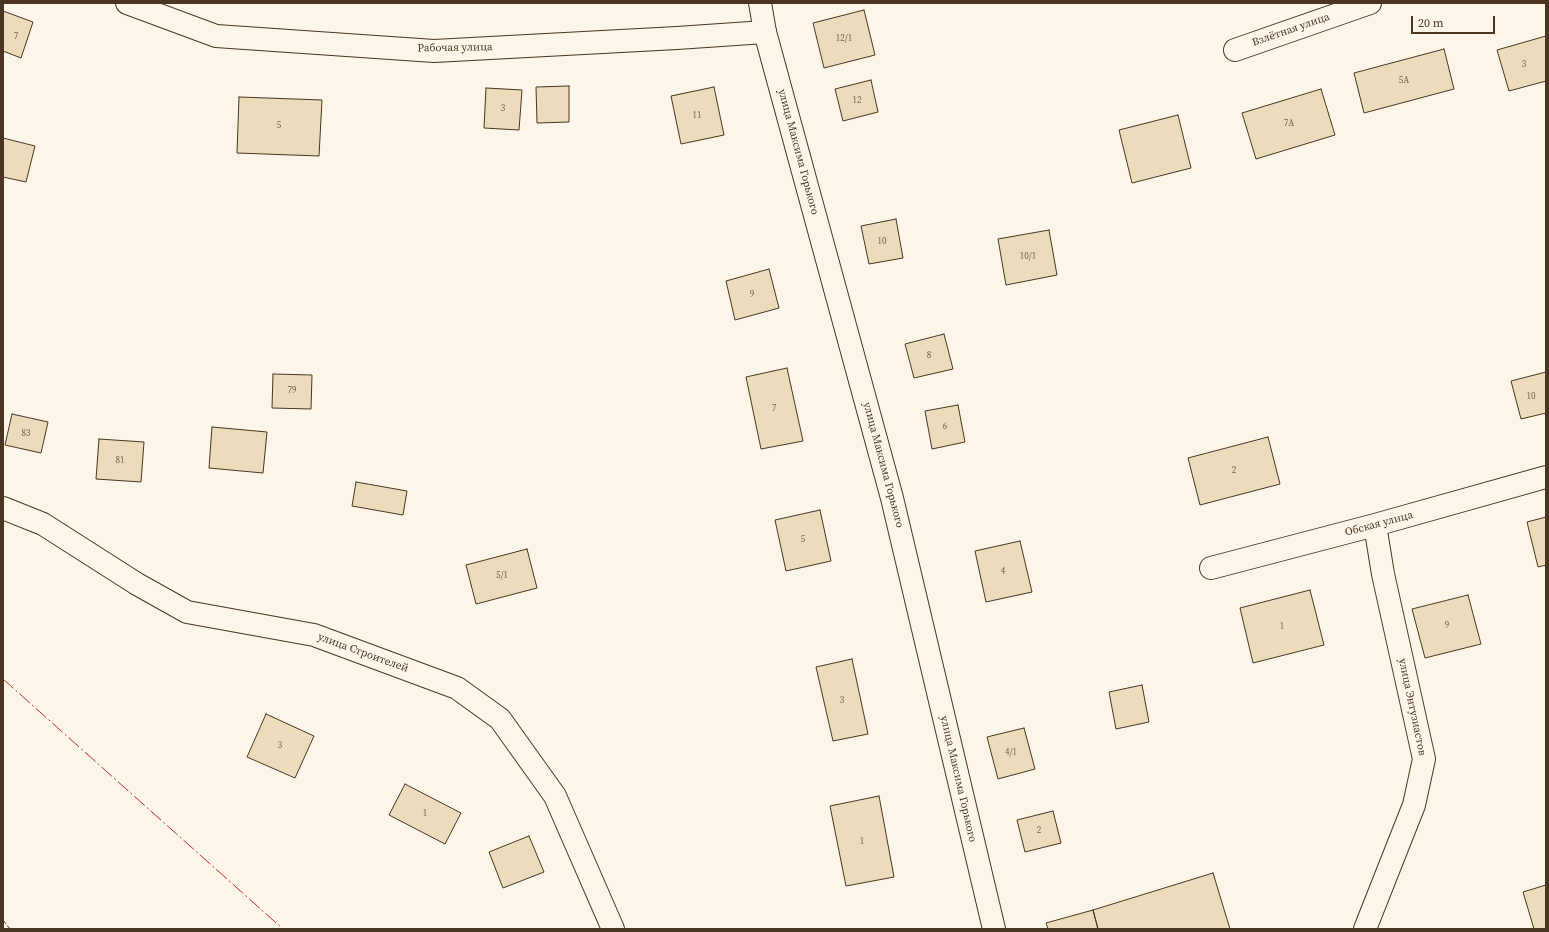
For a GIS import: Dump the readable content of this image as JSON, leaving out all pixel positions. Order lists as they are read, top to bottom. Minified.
{"streets":{"street":["Взлётная улица","Рабочая улица","улица Максима Горького","Обская улица","улица Строителей","улица Энтузиастов"]},"crossings":[["Рабочая улица","улица Максима Горького"],["Обская улица","улица Энтузиастов"]],"house_numbers":["7","12/1","3","5А","12","3","11","7А","5","10","10/1","9","8","79","10","7","6","83","81","2","5","4","5/1","9","1","3","3","4/1","1","2","1"],"scale_bar":"20 m"}
